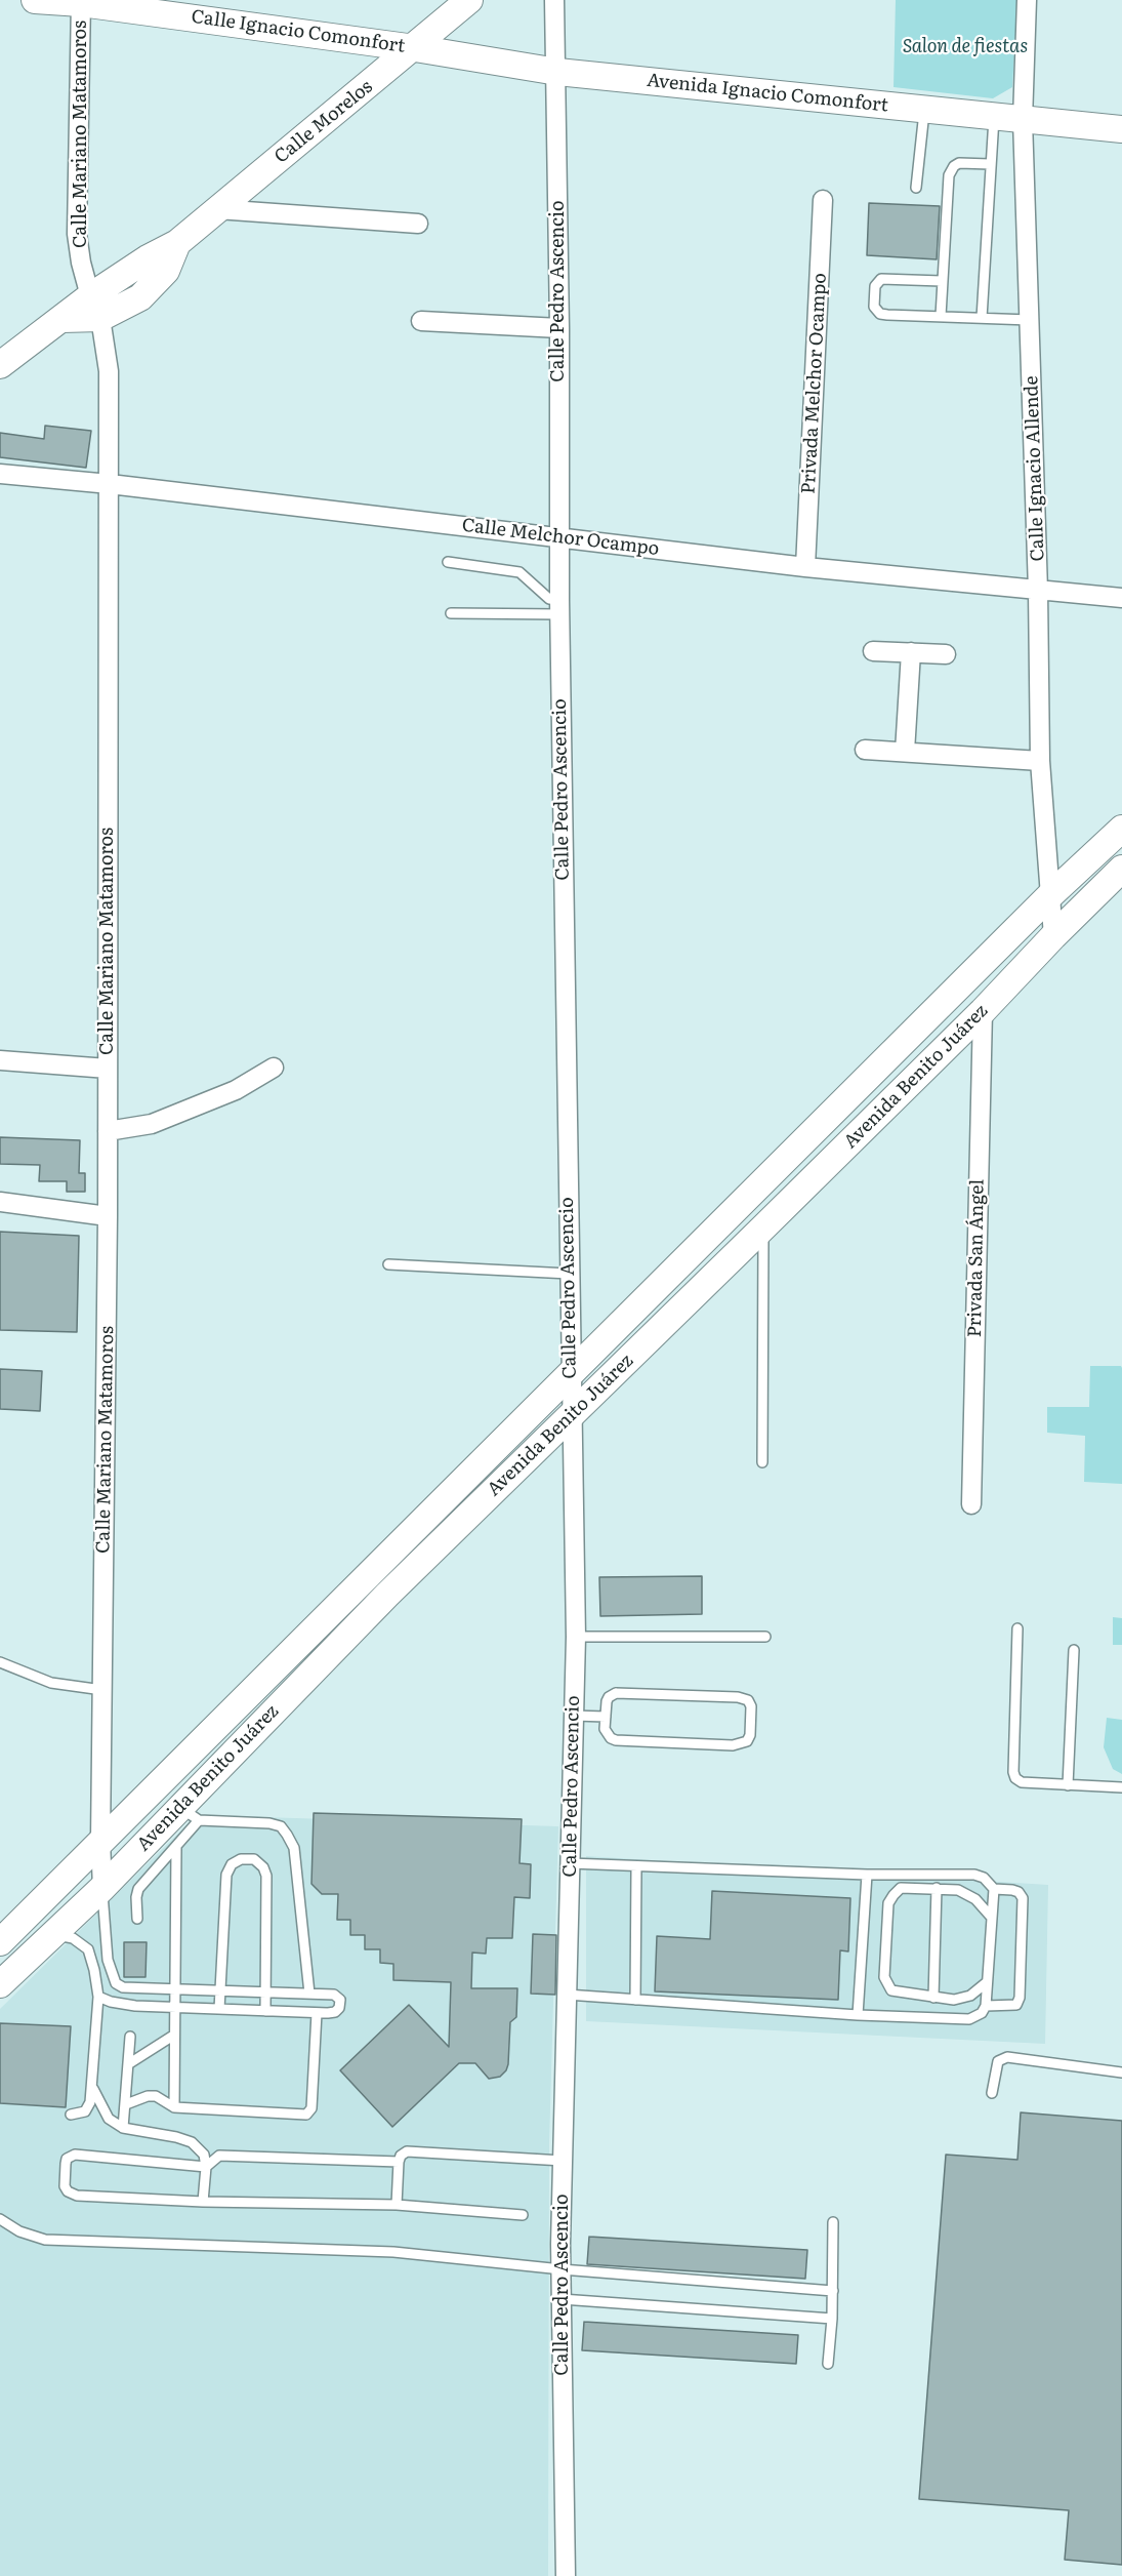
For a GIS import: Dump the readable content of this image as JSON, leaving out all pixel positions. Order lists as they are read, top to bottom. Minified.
{"streets":{"main road":["Calle Ignacio Comonfort","Avenida Ignacio Comonfort","Calle Morelos","Avenida Benito Juárez"],"street":["Calle Mariano Matamoros","Calle Pedro Ascencio","Privada Melchor Ocampo","Calle Ignacio Allende","Calle Melchor Ocampo","Privada San Ángel"]},"crossings":[["Calle Ignacio Comonfort","Avenida Ignacio Comonfort"],["Calle Ignacio Comonfort","Calle Morelos"],["Calle Ignacio Comonfort","Calle Mariano Matamoros"],["Avenida Ignacio Comonfort","Calle Morelos"],["Avenida Ignacio Comonfort","Calle Pedro Ascencio"],["Avenida Ignacio Comonfort","Calle Ignacio Allende"],["Calle Morelos","Calle Mariano Matamoros"],["Calle Mariano Matamoros","Calle Melchor Ocampo"],["Calle Mariano Matamoros","Avenida Benito Juárez"],["Calle Pedro Ascencio","Calle Melchor Ocampo"],["Calle Pedro Ascencio","Avenida Benito Juárez"],["Privada Melchor Ocampo","Calle Melchor Ocampo"],["Calle Ignacio Allende","Calle Melchor Ocampo"],["Calle Ignacio Allende","Avenida Benito Juárez"],["Avenida Benito Juárez","Privada San Ángel"]],"parks":["Salon de fiestas"]}
